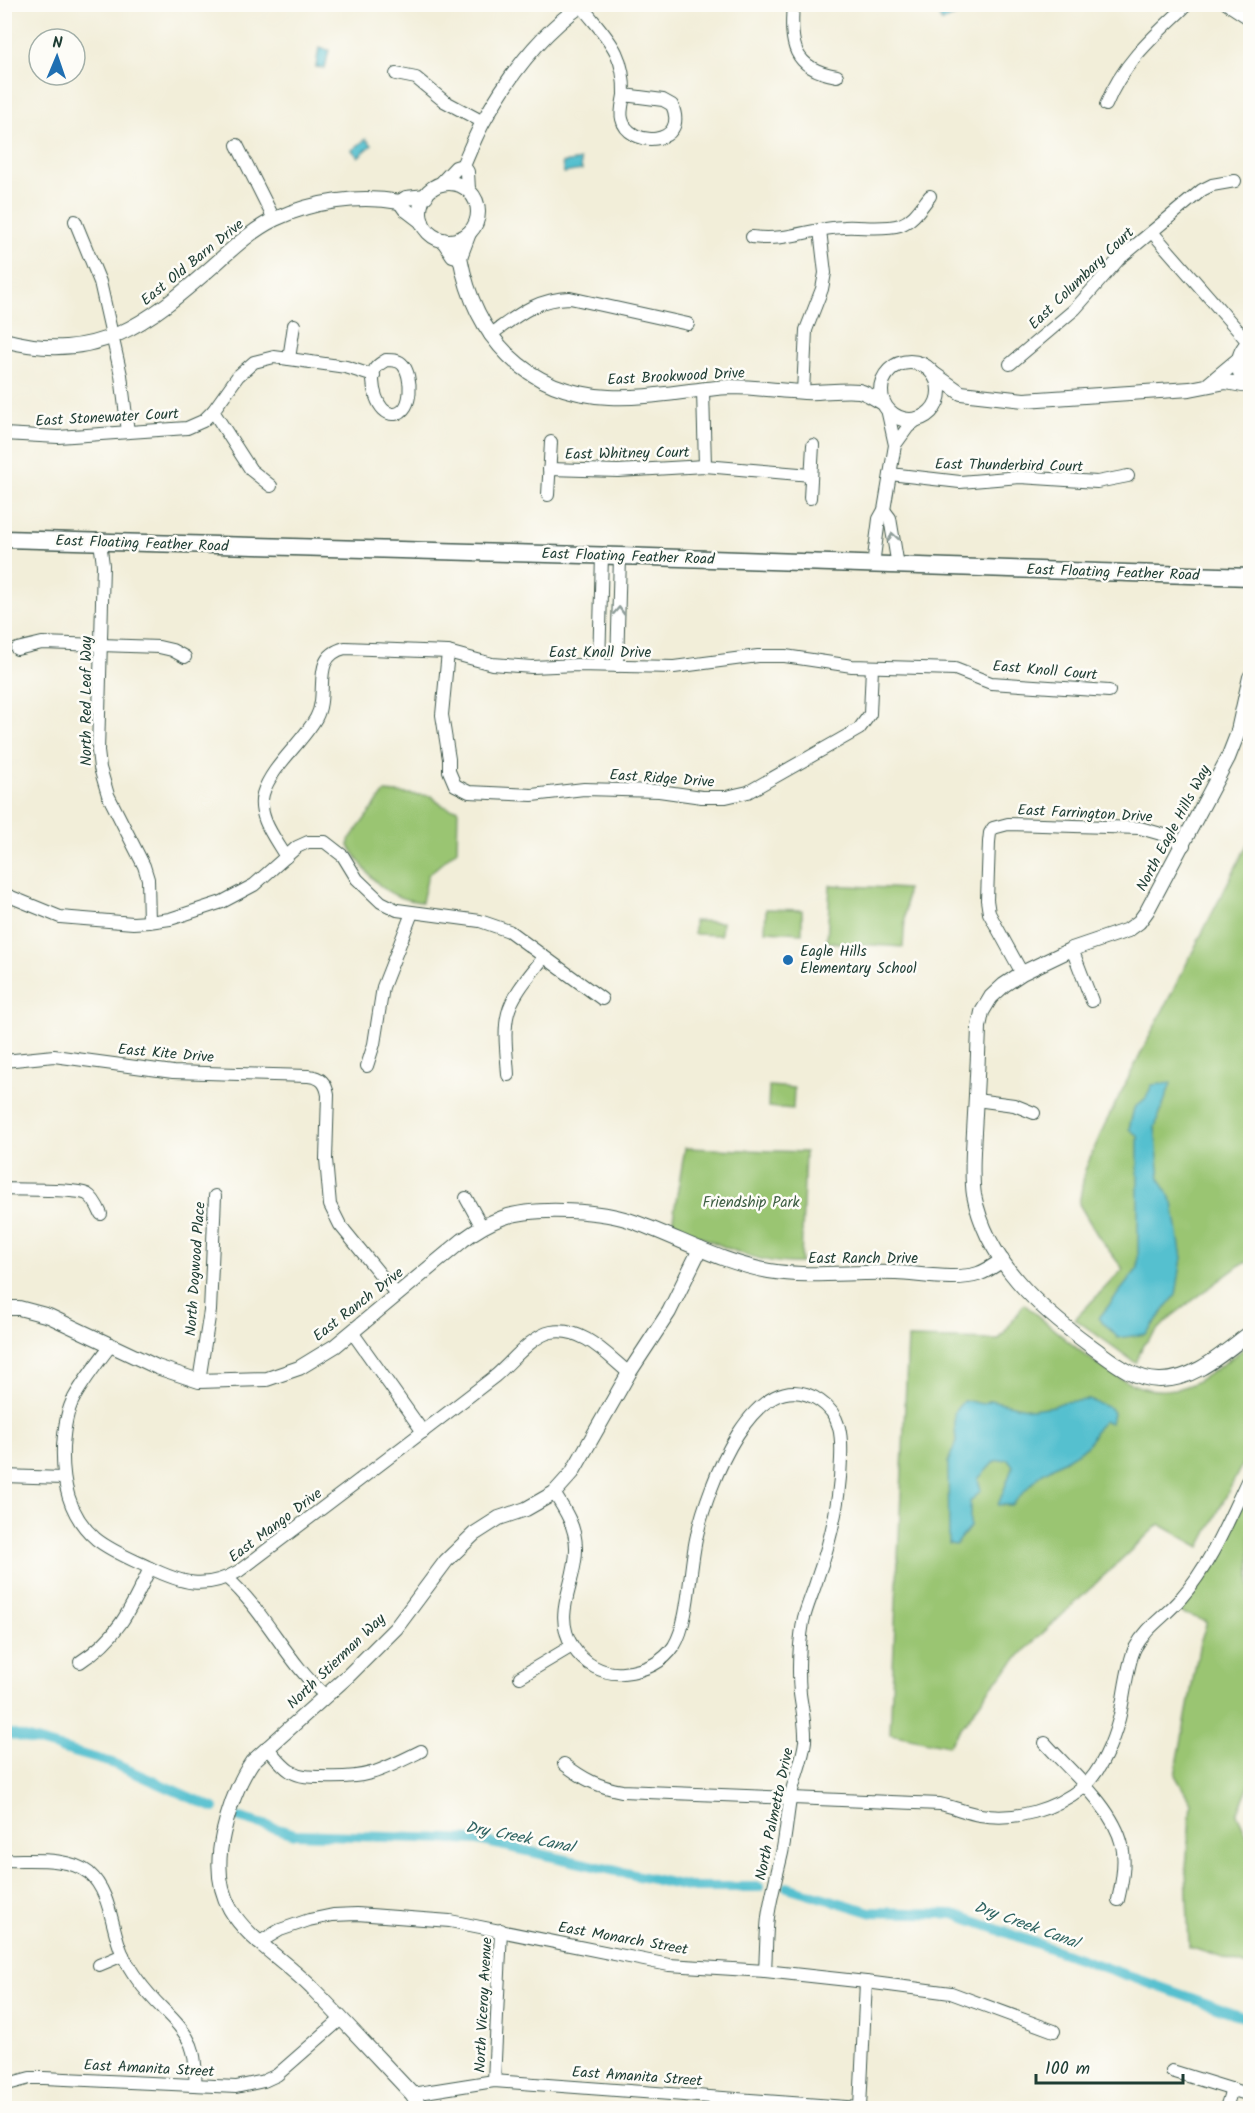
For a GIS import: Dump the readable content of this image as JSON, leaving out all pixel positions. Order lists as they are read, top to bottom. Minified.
{"streets":{"main road":["East Floating Feather Road"],"street":["East Old Barn Drive","East Columbary Court","East Brookwood Drive","East Stonewater Court","East Whitney Court","East Thunderbird Court","East Knoll Drive","East Knoll Court","North Red Leaf Way","East Ridge Drive","East Farrington Drive","North Eagle Hills Way","East Kite Drive","East Ranch Drive","North Dogwood Place","East Mango Drive","North Stierman Way","North Palmetto Drive","East Monarch Street","North Viceroy Avenue","East Amanita Street"]},"crossings":[["East Brookwood Drive","East Whitney Court"],["East Floating Feather Road","North Red Leaf Way"],["East Knoll Drive","East Knoll Court"],["East Knoll Drive","East Ridge Drive"],["East Knoll Court","East Ridge Drive"],["East Farrington Drive","North Eagle Hills Way"],["North Eagle Hills Way","East Ranch Drive"],["East Kite Drive","East Ranch Drive"],["East Ranch Drive","North Dogwood Place"],["East Ranch Drive","East Mango Drive"],["East Ranch Drive","North Stierman Way"],["East Mango Drive","North Stierman Way"],["North Stierman Way","East Monarch Street"],["North Stierman Way","East Amanita Street"],["North Palmetto Drive","East Monarch Street"],["East Monarch Street","North Viceroy Avenue"],["North Viceroy Avenue","East Amanita Street"]],"water":["Dry Creek Canal"],"parks":["Friendship Park"],"places":["Eagle Hills Elementary School"],"scale_bar":"100 m","north":"top"}
